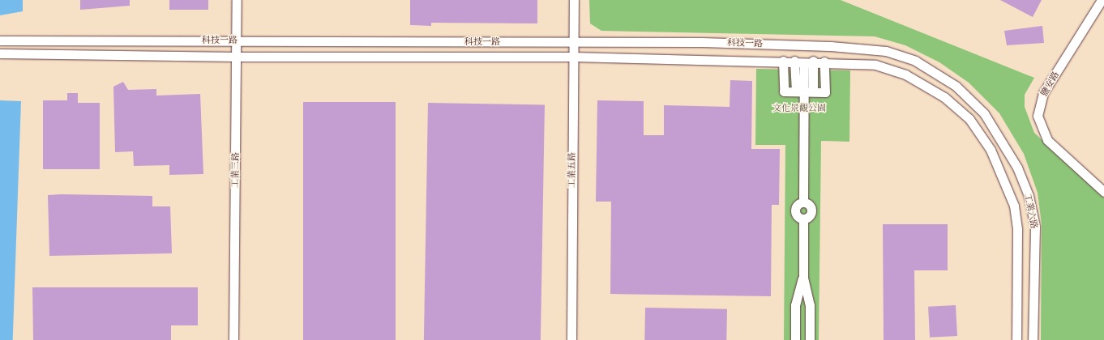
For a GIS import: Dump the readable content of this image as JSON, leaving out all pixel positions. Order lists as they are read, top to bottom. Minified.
{"streets":{"street":["科技一路","鹽安路","工業三路","工業五路","工業六路"]},"crossings":[["科技一路","工業三路"],["科技一路","工業五路"],["科技一路","工業六路"]],"parks":["文化景觀公園"]}
